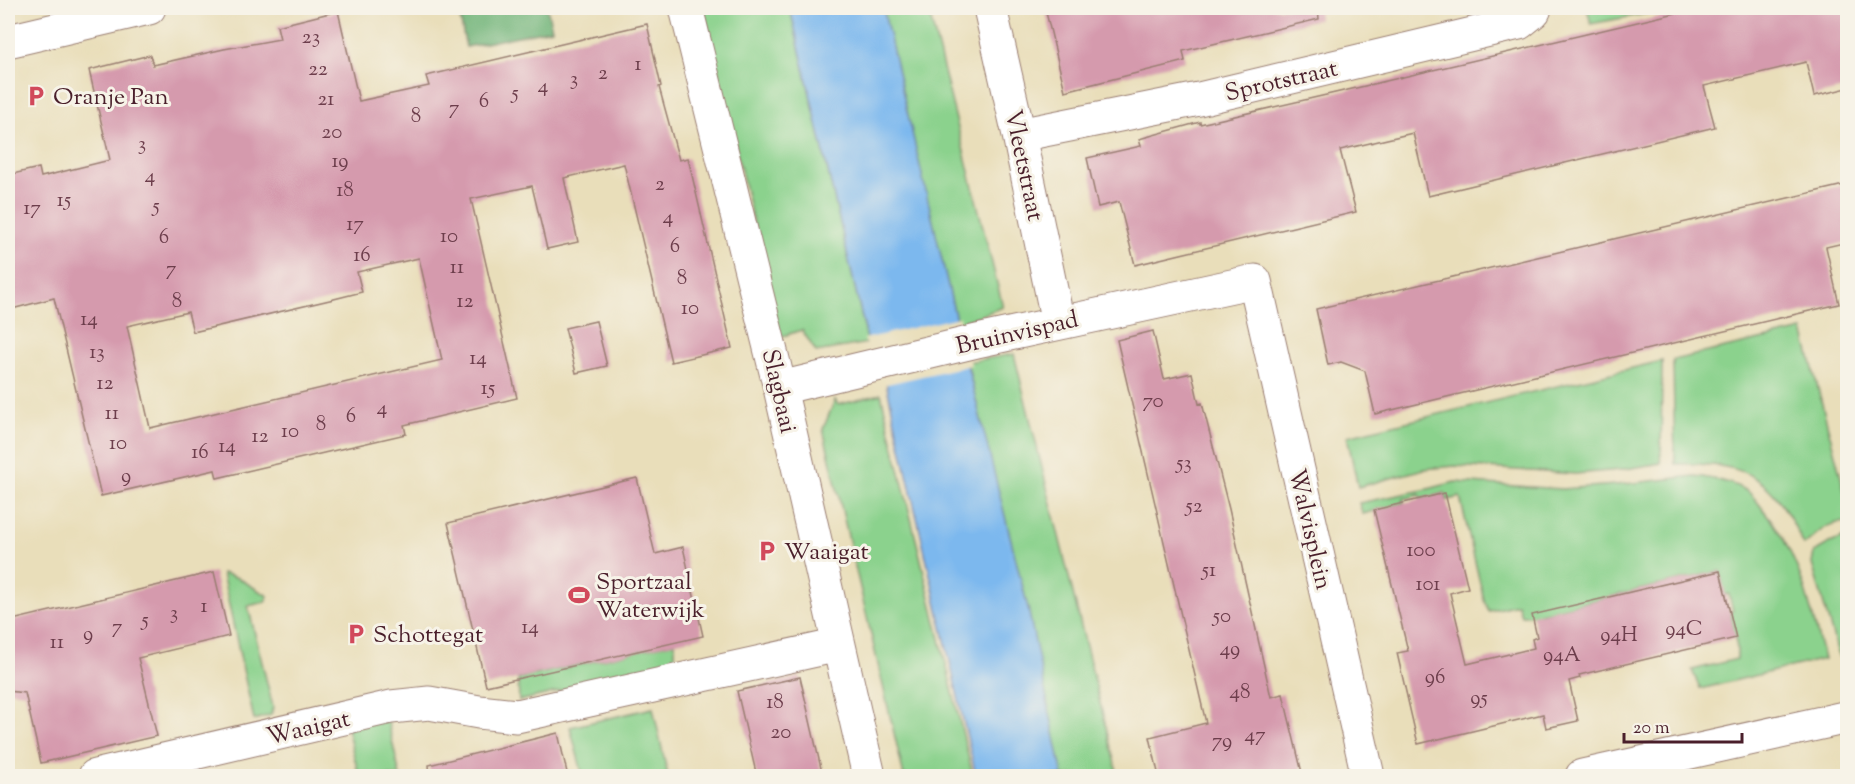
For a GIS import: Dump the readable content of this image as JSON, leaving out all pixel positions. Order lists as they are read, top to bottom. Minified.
{"streets":{"street":["Sprotstraat","Vleetstraat","Bruinvispad","Slagbaai","Walvisplein","Waaigat"]},"crossings":[["Sprotstraat","Vleetstraat"],["Vleetstraat","Bruinvispad"],["Bruinvispad","Slagbaai"],["Bruinvispad","Walvisplein"],["Slagbaai","Waaigat"]],"places":{"parking":["Oranje Pan","Waaigat","Schottegat"],"sports":["Sportzaal Waterwijk"]},"house_numbers":["23","1","22","2","3","4","5","21","6","7","8","20","3","19","4","2","18","15","5","17","4","17","10","6","6","16","11","7","8","8","12","10","14","13","14","12","15","70","4","11","6","8","10","12","10","14","16","53","9","52","100","51","101","1","3","50","5","7","14","94C","9","94H","11","49","94A","96","48","95","18","20","47","79"],"scale_bar":"20 m"}
